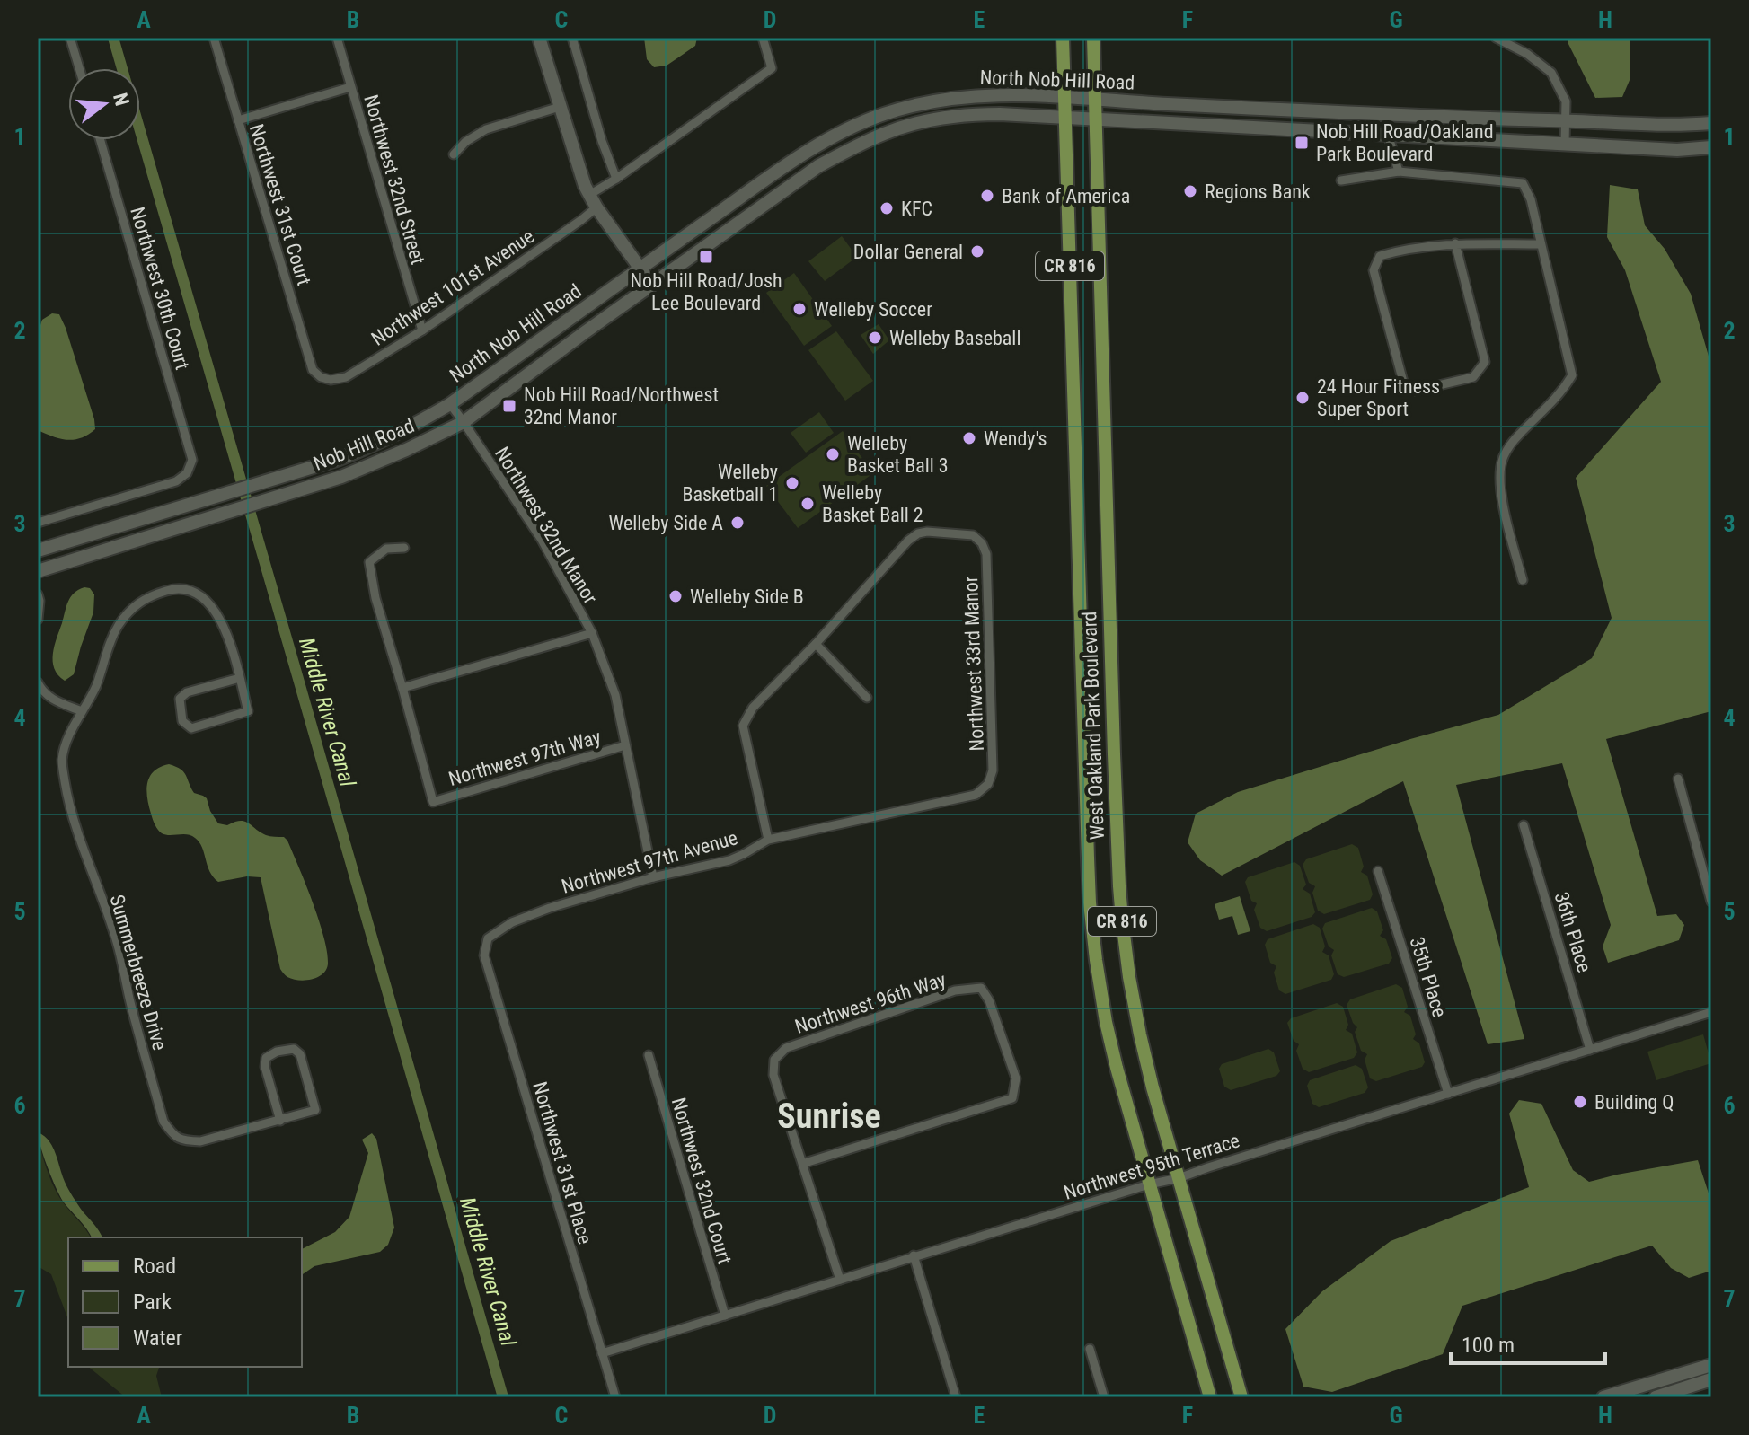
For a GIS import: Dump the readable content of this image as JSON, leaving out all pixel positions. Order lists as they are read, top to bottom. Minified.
{"streets":{"main road":["North Nob Hill Road","CR 816","Nob Hill Road","West Oakland Park Boulevard"],"street":["Northwest 32nd Street","Northwest 31st Court","Northwest 101st Avenue","Northwest 30th Court","Northwest 32nd Manor","Northwest 33rd Manor","Northwest 97th Way","Northwest 97th Avenue","36th Place","Summerbreeze Drive","35th Place","Northwest 96th Way","Northwest 31st Place","Northwest 95th Terrace","Northwest 32nd Court"]},"crossings":[["North Nob Hill Road","Nob Hill Road"],["North Nob Hill Road","Northwest 32nd Manor"],["North Nob Hill Road","West Oakland Park Boulevard"],["Northwest 32nd Street","Northwest 101st Avenue"],["Northwest 31st Court","Northwest 101st Avenue"],["Nob Hill Road","Northwest 32nd Manor"],["Northwest 32nd Manor","Northwest 97th Way"],["Northwest 32nd Manor","Northwest 97th Avenue"],["Northwest 33rd Manor","Northwest 97th Avenue"],["West Oakland Park Boulevard","Northwest 95th Terrace"],["Northwest 97th Avenue","Northwest 31st Place"],["36th Place","Northwest 95th Terrace"],["35th Place","Northwest 95th Terrace"],["Northwest 31st Place","Northwest 95th Terrace"],["Northwest 95th Terrace","Northwest 32nd Court"]],"districts":["Sunrise"],"water":["Middle River Canal"],"places":{"transit":["Nob Hill Road/Oakland Park Boulevard","Nob Hill Road/Josh Lee Boulevard","Nob Hill Road/Northwest 32nd Manor"],"other":["Regions Bank","Bank of America","KFC","Dollar General","Welleby Soccer","Welleby Baseball","24 Hour Fitness Super Sport","Wendy's","Welleby Basket Ball 3","Welleby Basketball 1","Welleby Basket Ball 2","Welleby Side A","Welleby Side B","Building Q"]},"legend":["Road","Park","Water"],"scale_bar":"100 m","north":"right","grid":{"columns":["A","B","C","D","E","F","G","H"],"rows":["1","2","3","4","5","6","7"]}}
